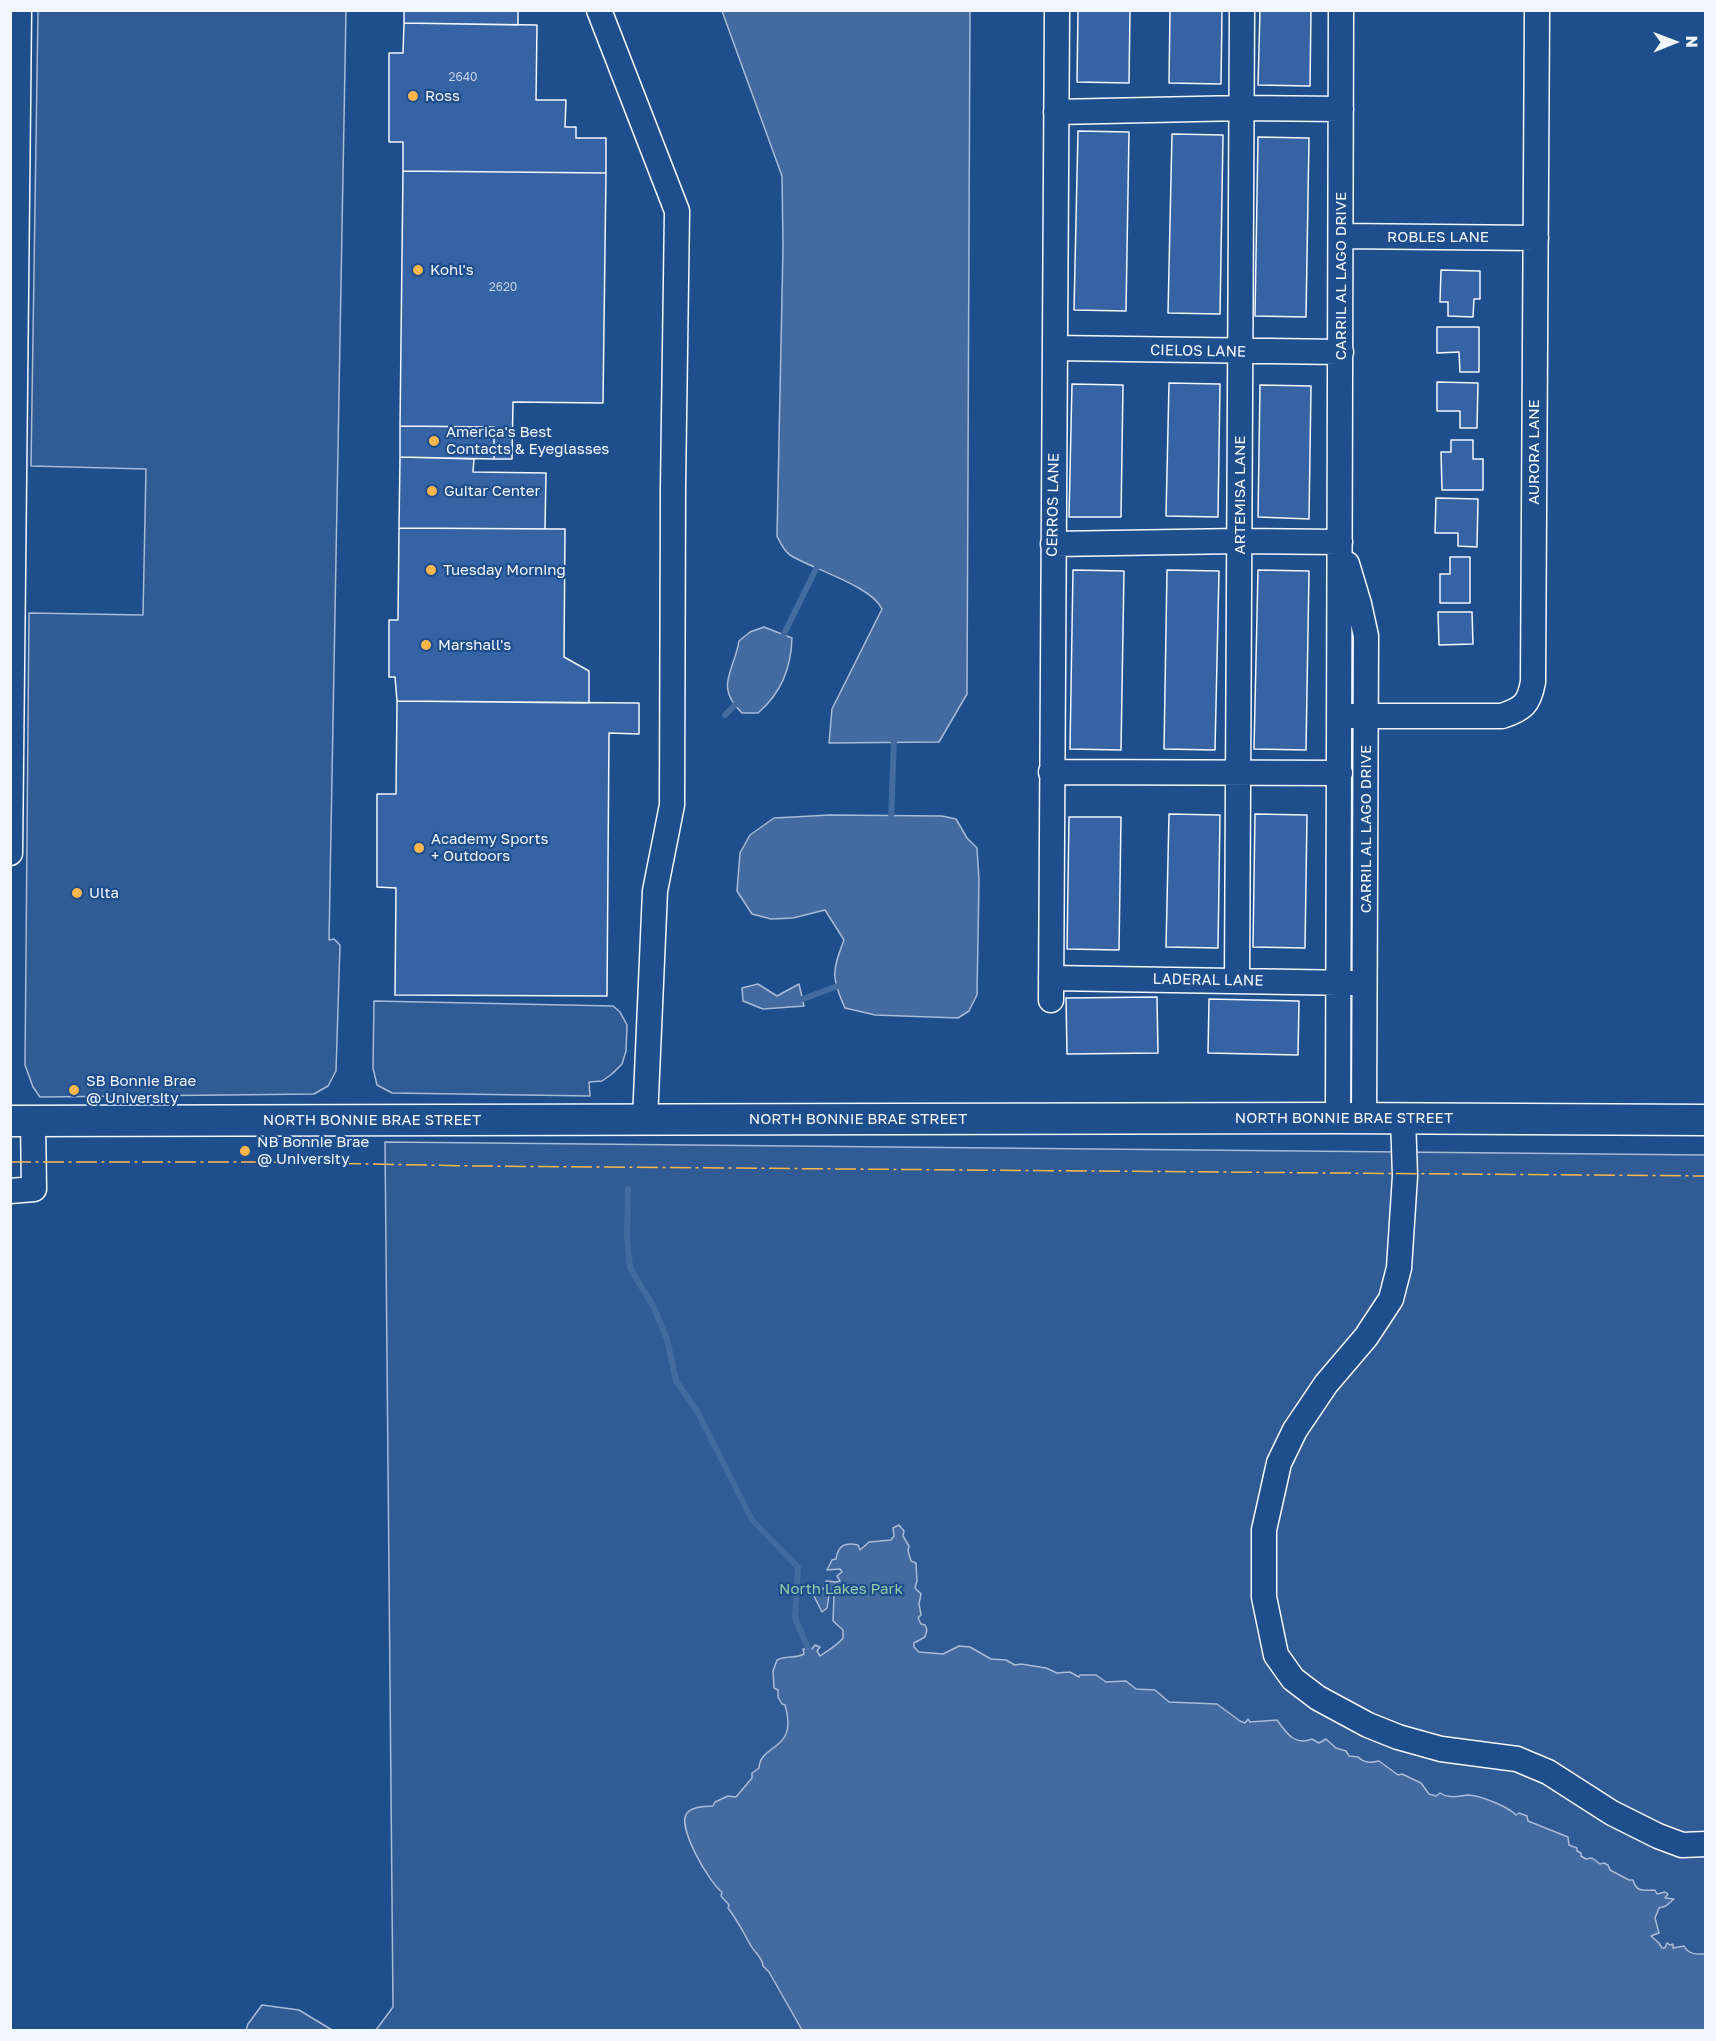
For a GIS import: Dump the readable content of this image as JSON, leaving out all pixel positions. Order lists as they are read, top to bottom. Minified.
{"streets":{"main road":["NORTH BONNIE BRAE STREET"],"street":["ROBLES LANE","CARRIL AL LAGO DRIVE","CIELOS LANE","AURORA LANE","ARTEMISA LANE","CERROS LANE","LADERAL LANE"]},"crossings":[["ROBLES LANE","CARRIL AL LAGO DRIVE"],["ROBLES LANE","AURORA LANE"],["CARRIL AL LAGO DRIVE","CIELOS LANE"],["CARRIL AL LAGO DRIVE","AURORA LANE"],["CARRIL AL LAGO DRIVE","LADERAL LANE"],["CARRIL AL LAGO DRIVE","NORTH BONNIE BRAE STREET"],["CIELOS LANE","ARTEMISA LANE"],["CIELOS LANE","CERROS LANE"],["ARTEMISA LANE","LADERAL LANE"],["CERROS LANE","LADERAL LANE"]],"parks":["North Lakes Park"],"places":["Ross","Kohl's","America's Best Contacts & Eyeglasses","Guitar Center","Tuesday Morning","Marshall's","Academy Sports + Outdoors","Ulta","SB Bonnie Brae @ University","NB Bonnie Brae @ University"],"house_numbers":["2640","2620"],"north":"right"}
